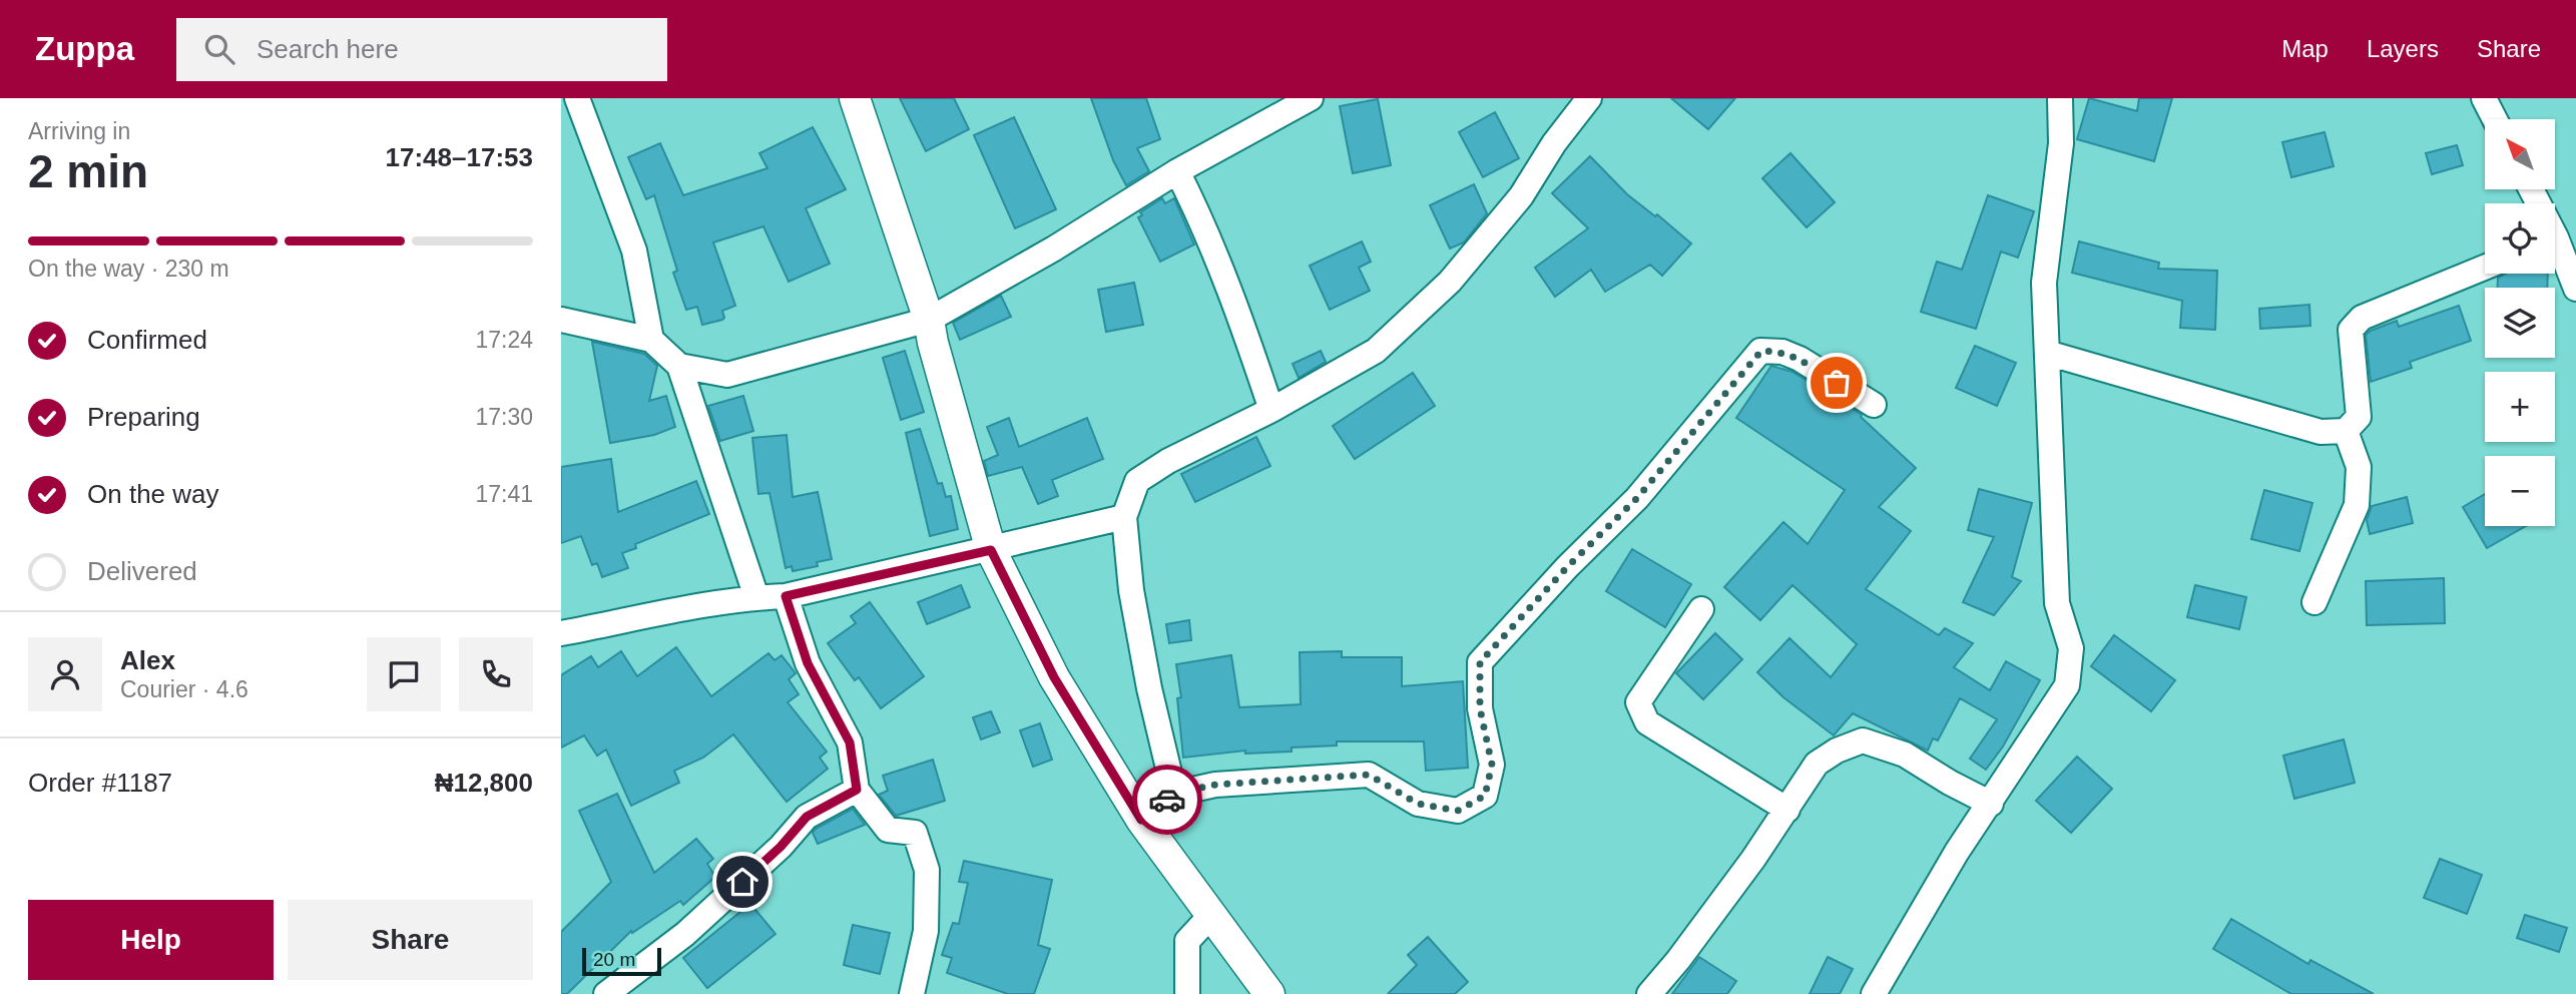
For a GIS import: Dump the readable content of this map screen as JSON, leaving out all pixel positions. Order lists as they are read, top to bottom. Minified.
{"scale_bar":"20 m","north":"top left","page":{"header":"Zuppa","search":"Search here","nav":["Map","Layers","Share"],"heading":["2 min","Arriving in","17:48–17:53"],"panel":["Alex","Courier · 4.6","Order #1187","₦12,800"],"map_buttons":["+","−"],"bar":"On the way · 230 m","list":[["Confirmed","17:24"],["Preparing","17:30"],["On the way","17:41"],"Delivered"],"buttons":["Help","Share"],"scale":"20 m"}}
